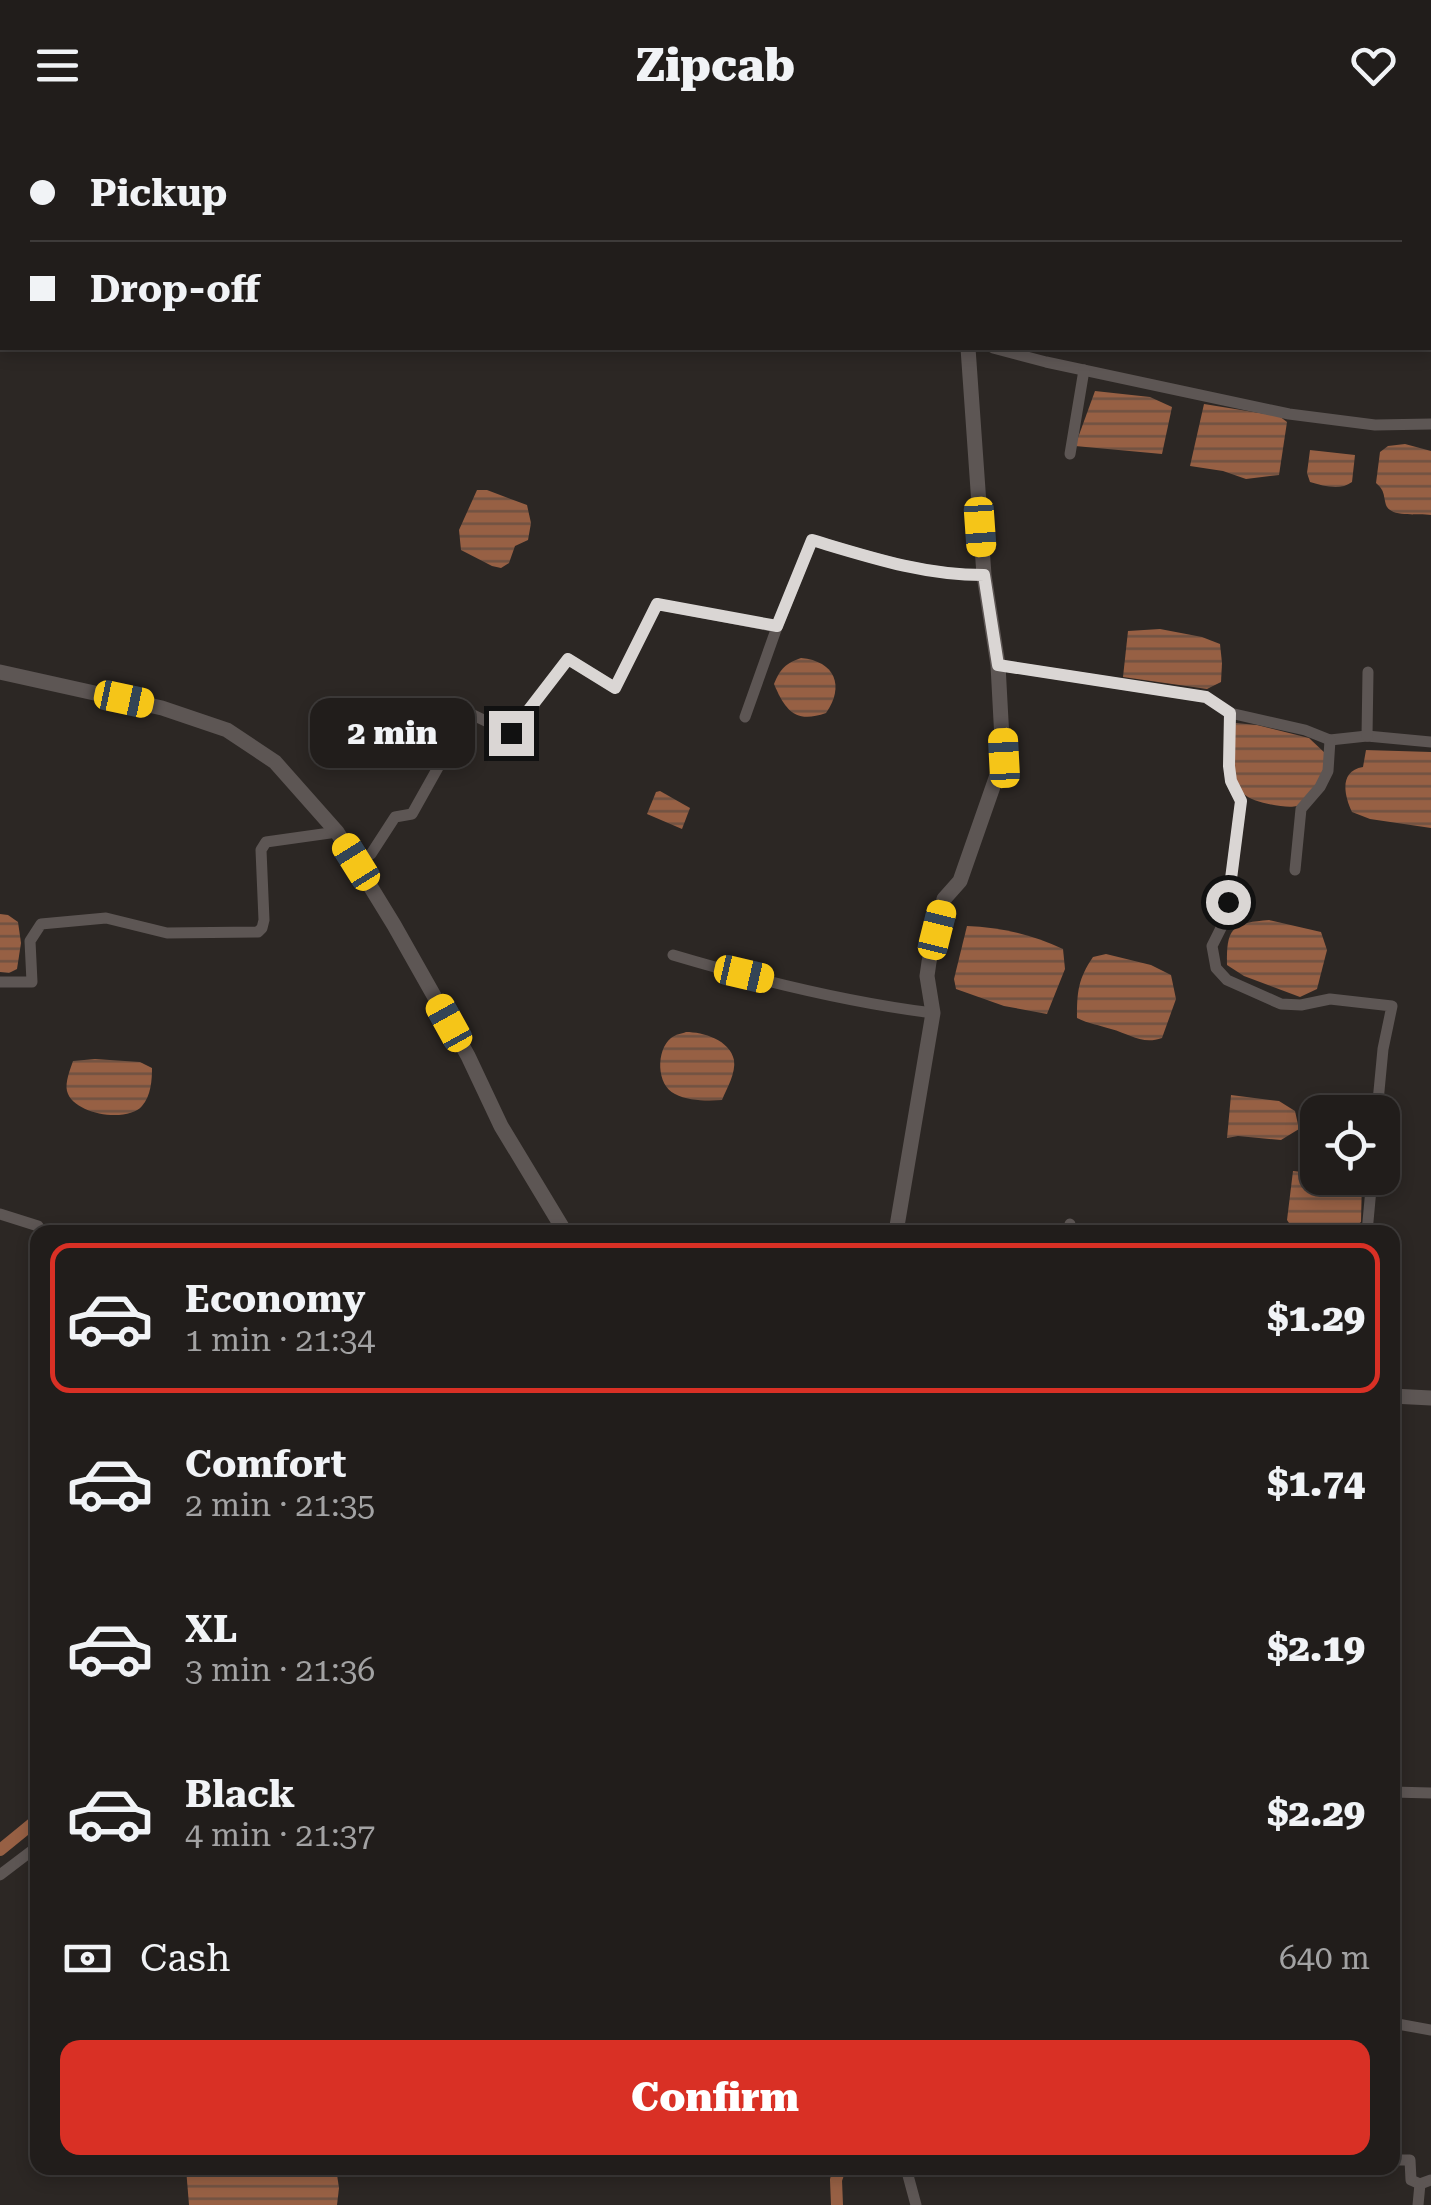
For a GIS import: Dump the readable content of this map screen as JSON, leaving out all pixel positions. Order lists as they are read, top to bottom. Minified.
{"page":{"header":"Zipcab","banner":["Pickup","Drop-off"],"bubble":"2 min","list":[{"name":"Economy","note":"1 min · 21:34","value":"$1.29"},{"name":"Comfort","note":"2 min · 21:35","value":"$1.74"},{"name":"XL","note":"3 min · 21:36","value":"$2.19"},{"name":"Black","note":"4 min · 21:37","value":"$2.29"}],"pay":["Cash","640 m"],"buttons":"Confirm"}}
